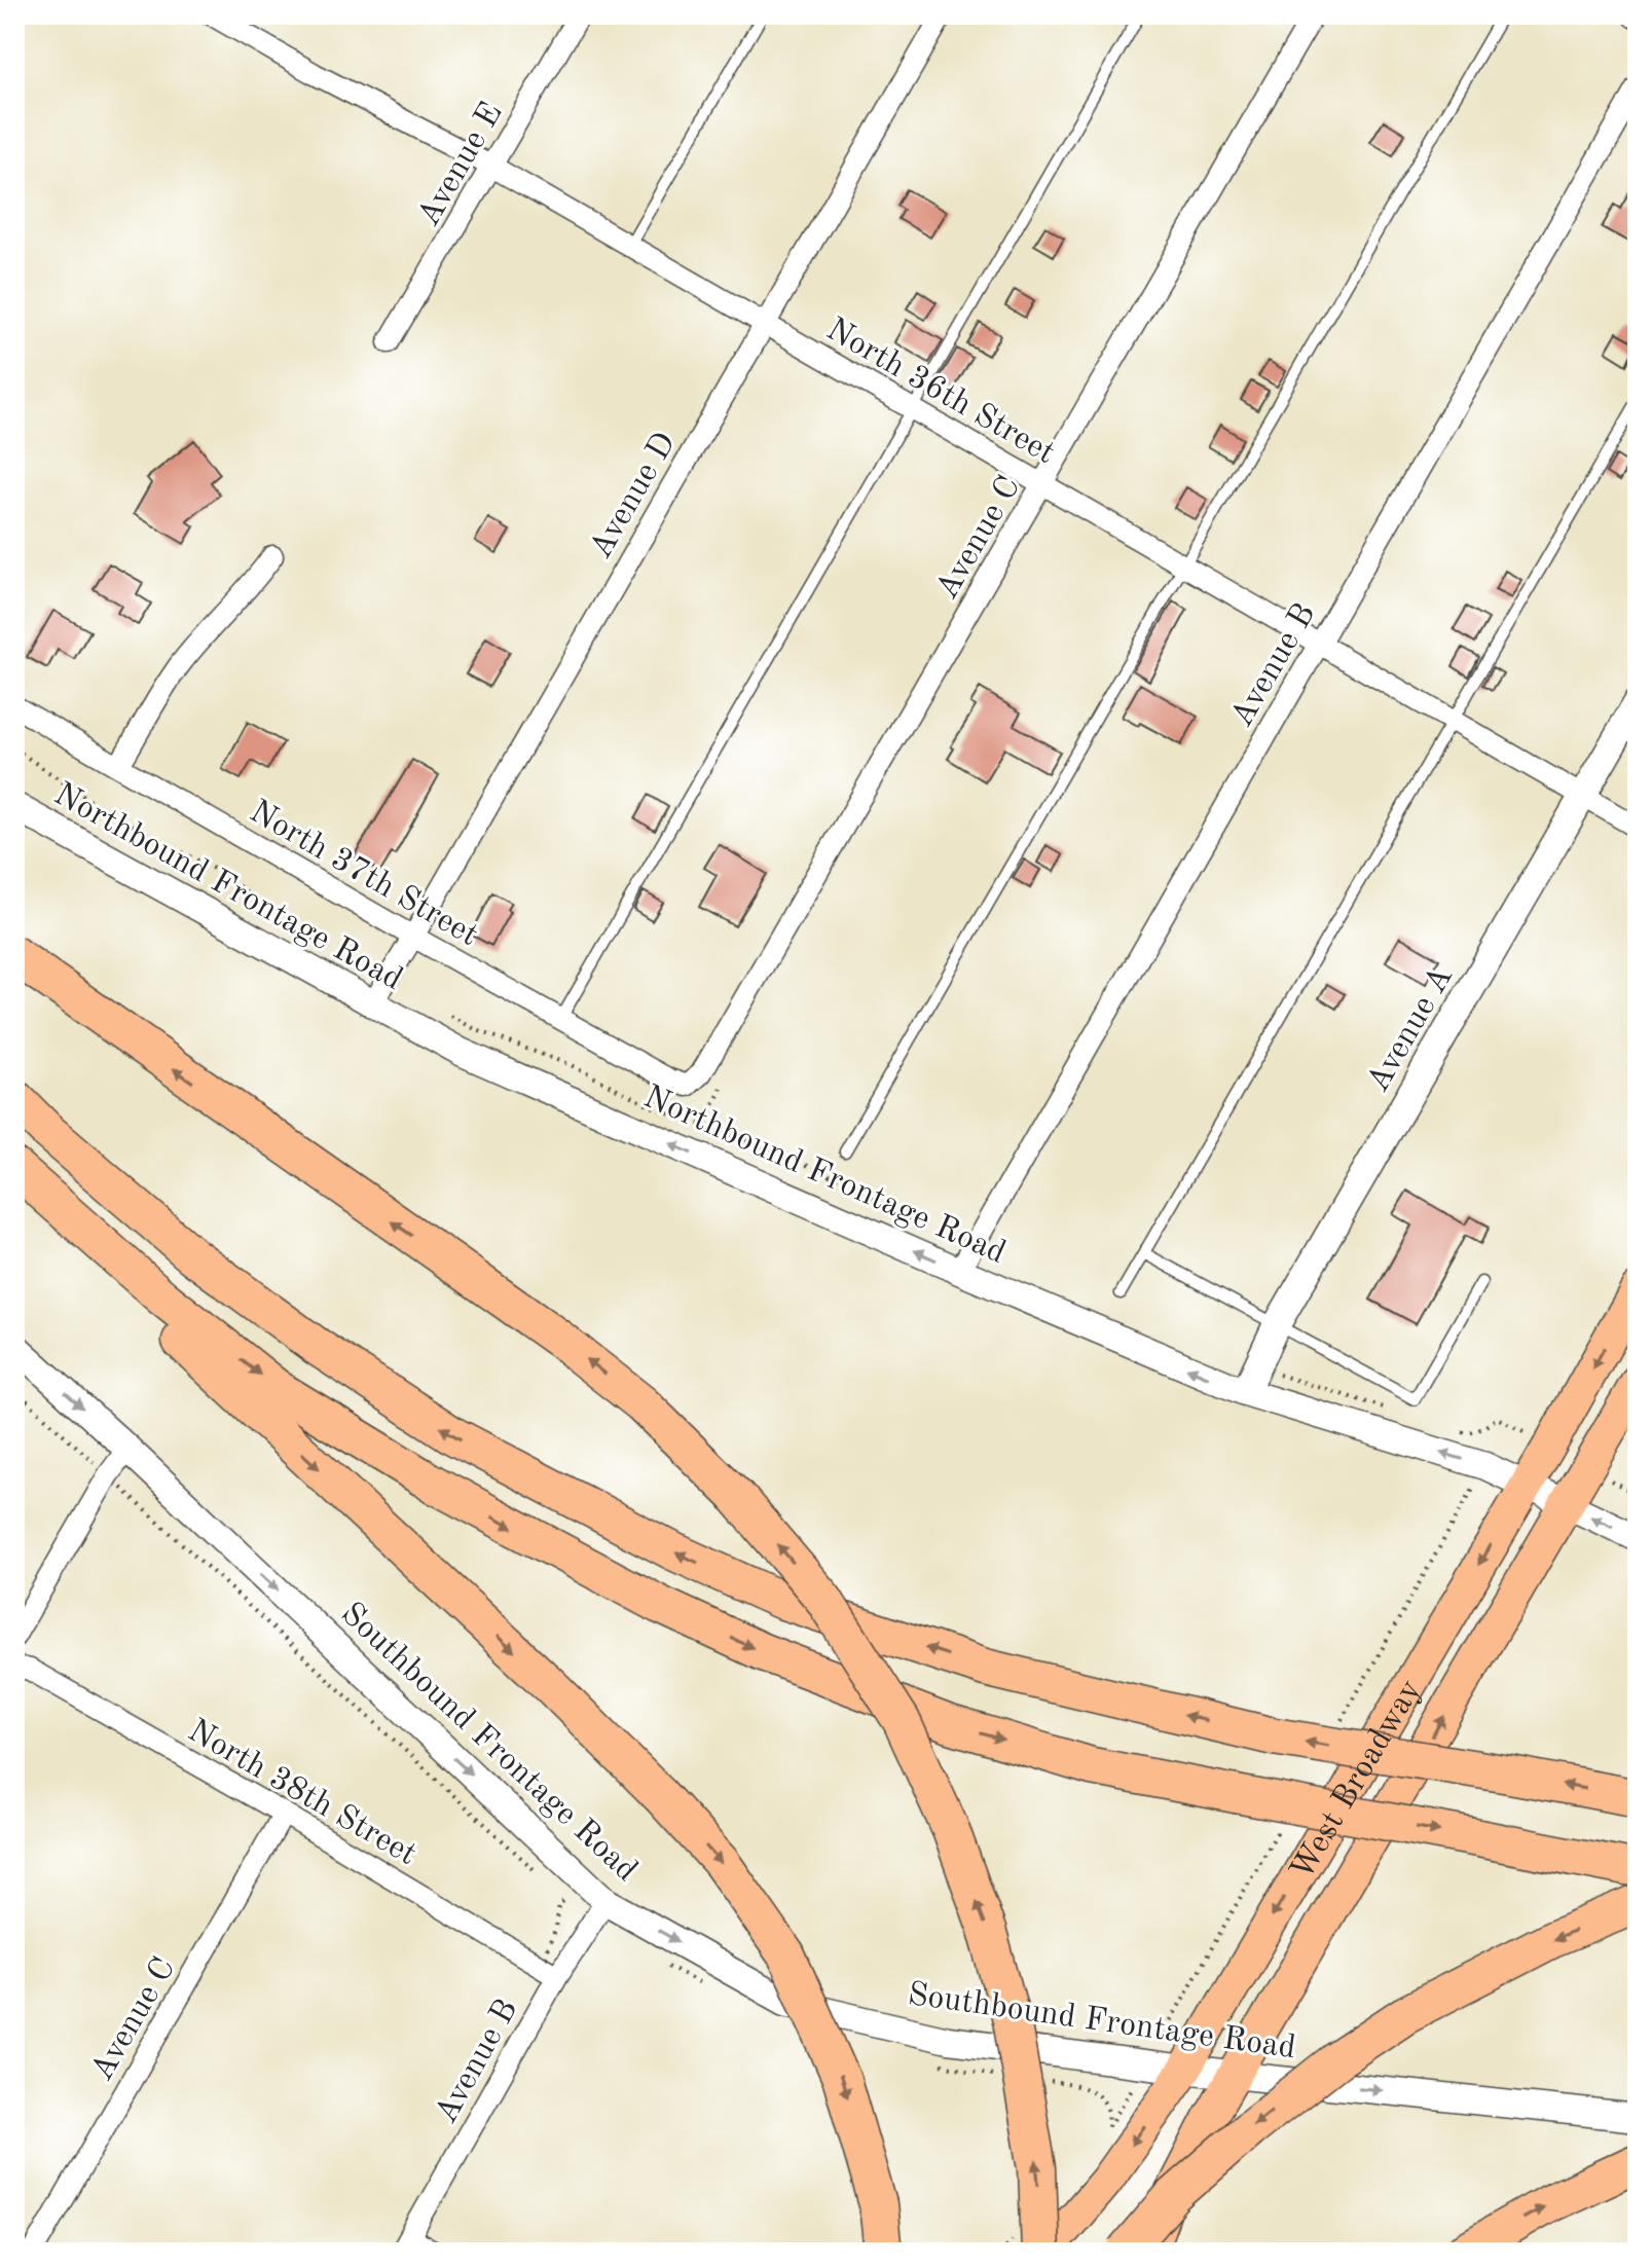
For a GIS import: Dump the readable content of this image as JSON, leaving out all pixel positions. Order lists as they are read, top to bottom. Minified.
{"streets":{"main road":["West Broadway"],"street":["Avenue E","North 36th Street","Avenue D","Avenue C","Avenue B","North 37th Street","Northbound Frontage Road","Avenue A","Southbound Frontage Road","North 38th Street"]},"crossings":[["Avenue E","North 36th Street"],["North 36th Street","Avenue D"],["North 36th Street","Avenue C"],["North 36th Street","Avenue B"],["North 36th Street","Avenue A"],["Avenue D","North 37th Street"],["Avenue D","Northbound Frontage Road"],["Avenue C","North 37th Street"],["Avenue C","North 38th Street"],["Avenue B","Northbound Frontage Road"],["Avenue B","Southbound Frontage Road"],["Avenue B","North 38th Street"],["Northbound Frontage Road","Avenue A"],["Northbound Frontage Road","West Broadway"],["Southbound Frontage Road","West Broadway"]],"one_way":["Northbound Frontage Road","Southbound Frontage Road"]}
